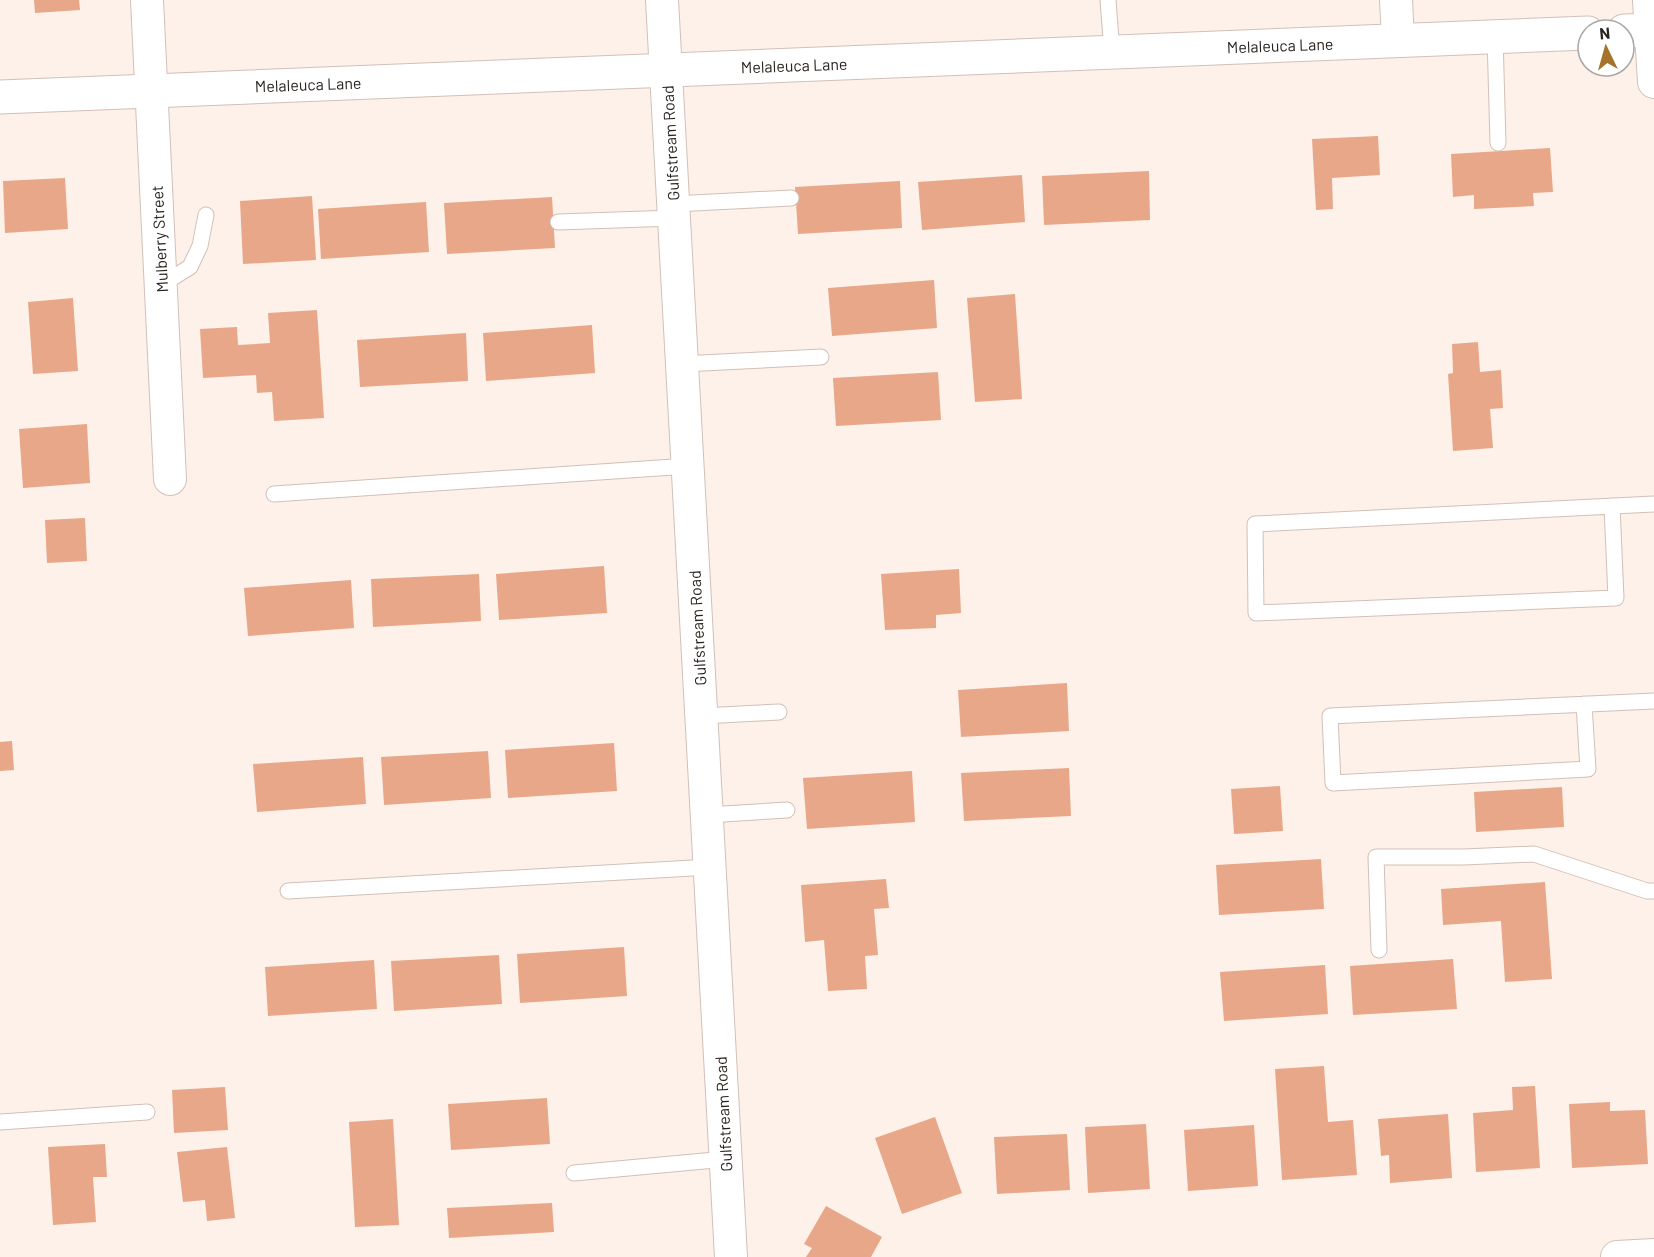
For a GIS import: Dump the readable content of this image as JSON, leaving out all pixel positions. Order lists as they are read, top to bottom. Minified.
{"streets":{"street":["Melaleuca Lane","Gulfstream Road","Mulberry Street"]},"crossings":[["Melaleuca Lane","Gulfstream Road"],["Melaleuca Lane","Mulberry Street"]],"north":"top"}
